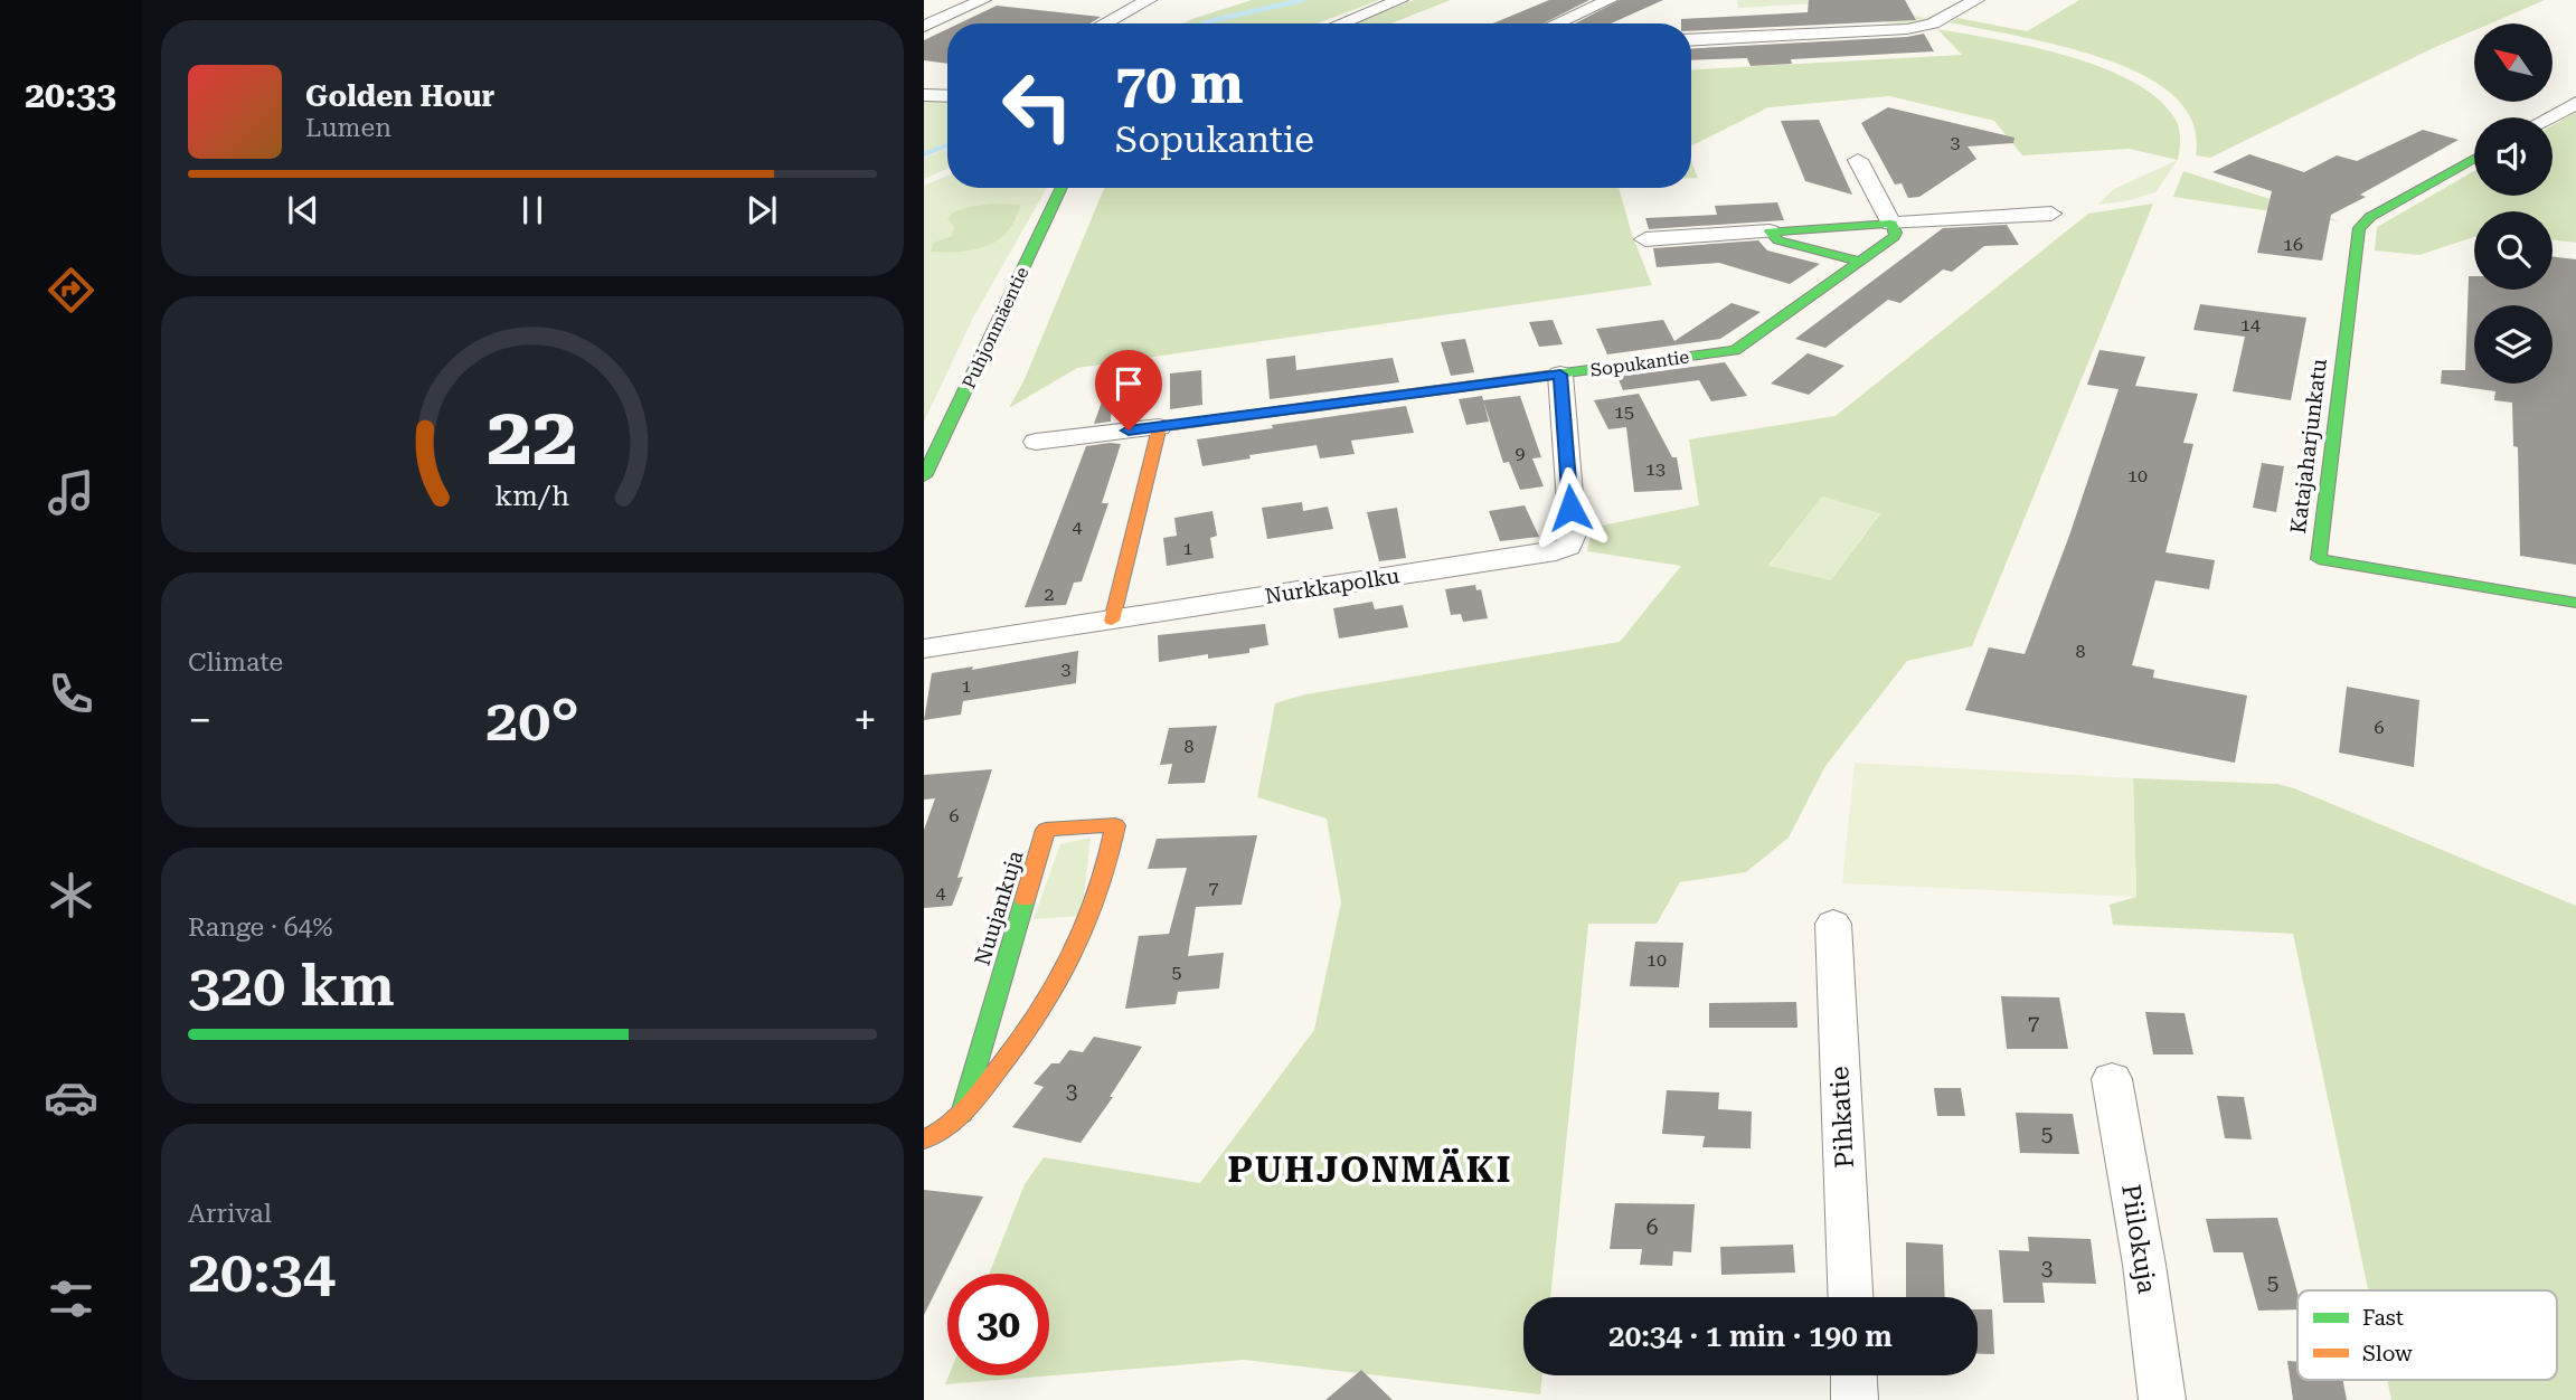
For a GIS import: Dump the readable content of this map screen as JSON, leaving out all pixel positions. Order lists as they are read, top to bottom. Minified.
{"streets":{"street":["Puhjonmäentie","Sopukantie","Katajaharjunkatu","Nurkkapolku","Nuujankuja","Pihkatie","Piilokuja"]},"crossings":[["Sopukantie","Nurkkapolku"]],"districts":["PUHJONMÄKI"],"house_numbers":["3","16","14","15","9","13","10","4","1","2","8","3","1","6","8","6","7","4","10","5","7","3","5","6","3","5"],"legend":["Fast","Slow"],"north":"top left","page":{"tabs":"20:33","turn":["70 m","Sopukantie"],"song":["Golden Hour","Lumen"],"tile":["Climate",["Range · 64%","320 km"],["Arrival","20:34"]],"heat":["−","20°","+"],"limit":"30","trip":"20:34 · 1 min · 190 m","gauge":["22","km/h"]}}
